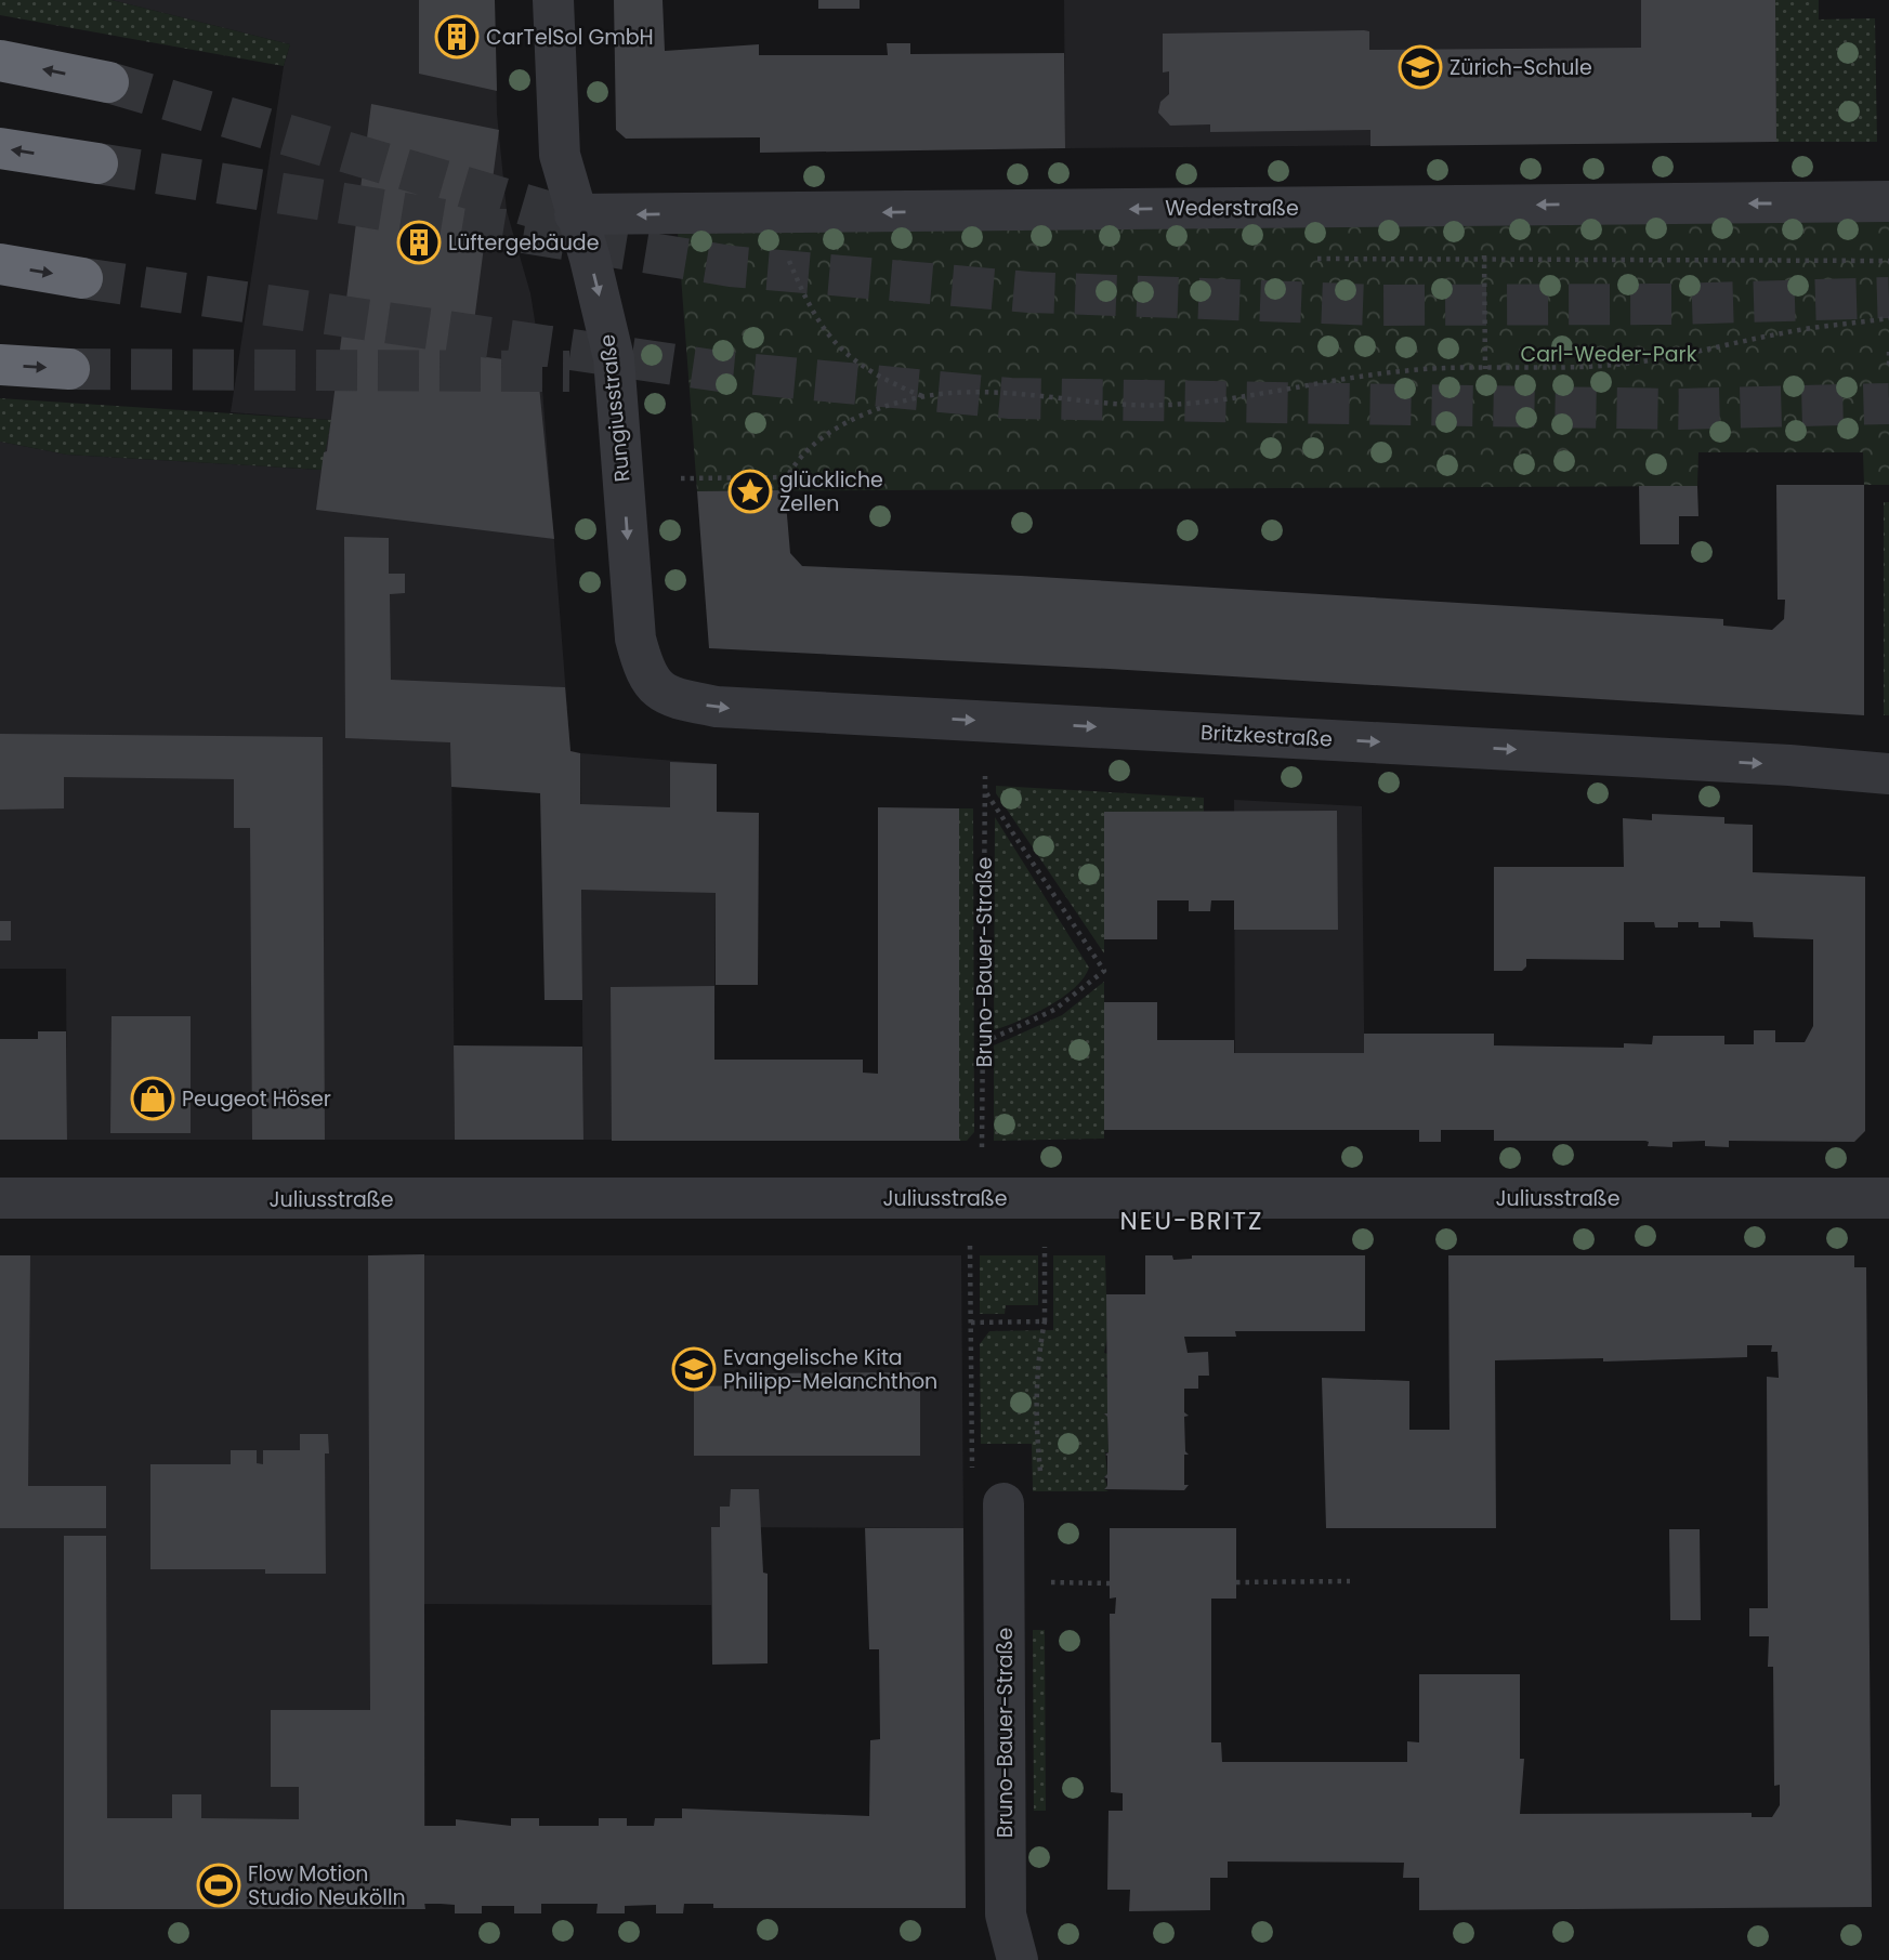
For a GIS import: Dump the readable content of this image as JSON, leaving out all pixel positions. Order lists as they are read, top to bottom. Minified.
{"streets":{"street":["Wederstraße","Rungiusstraße","Britzkestraße","Bruno-Bauer-Straße","Juliusstraße"]},"crossings":[["Wederstraße","Rungiusstraße"],["Rungiusstraße","Britzkestraße"]],"one_way":["Wederstraße","Rungiusstraße","Britzkestraße"],"districts":["NEU-BRITZ"],"parks":["Carl-Weder-Park"],"places":{"building":["CarTelSol GmbH","Lüftergebäude"],"school or university":["Zürich-Schule","Evangelische Kita Philipp-Melanchthon"],"place":["glückliche Zellen"],"shop":["Peugeot Höser"],"sports":["Flow Motion Studio Neukölln"]}}
